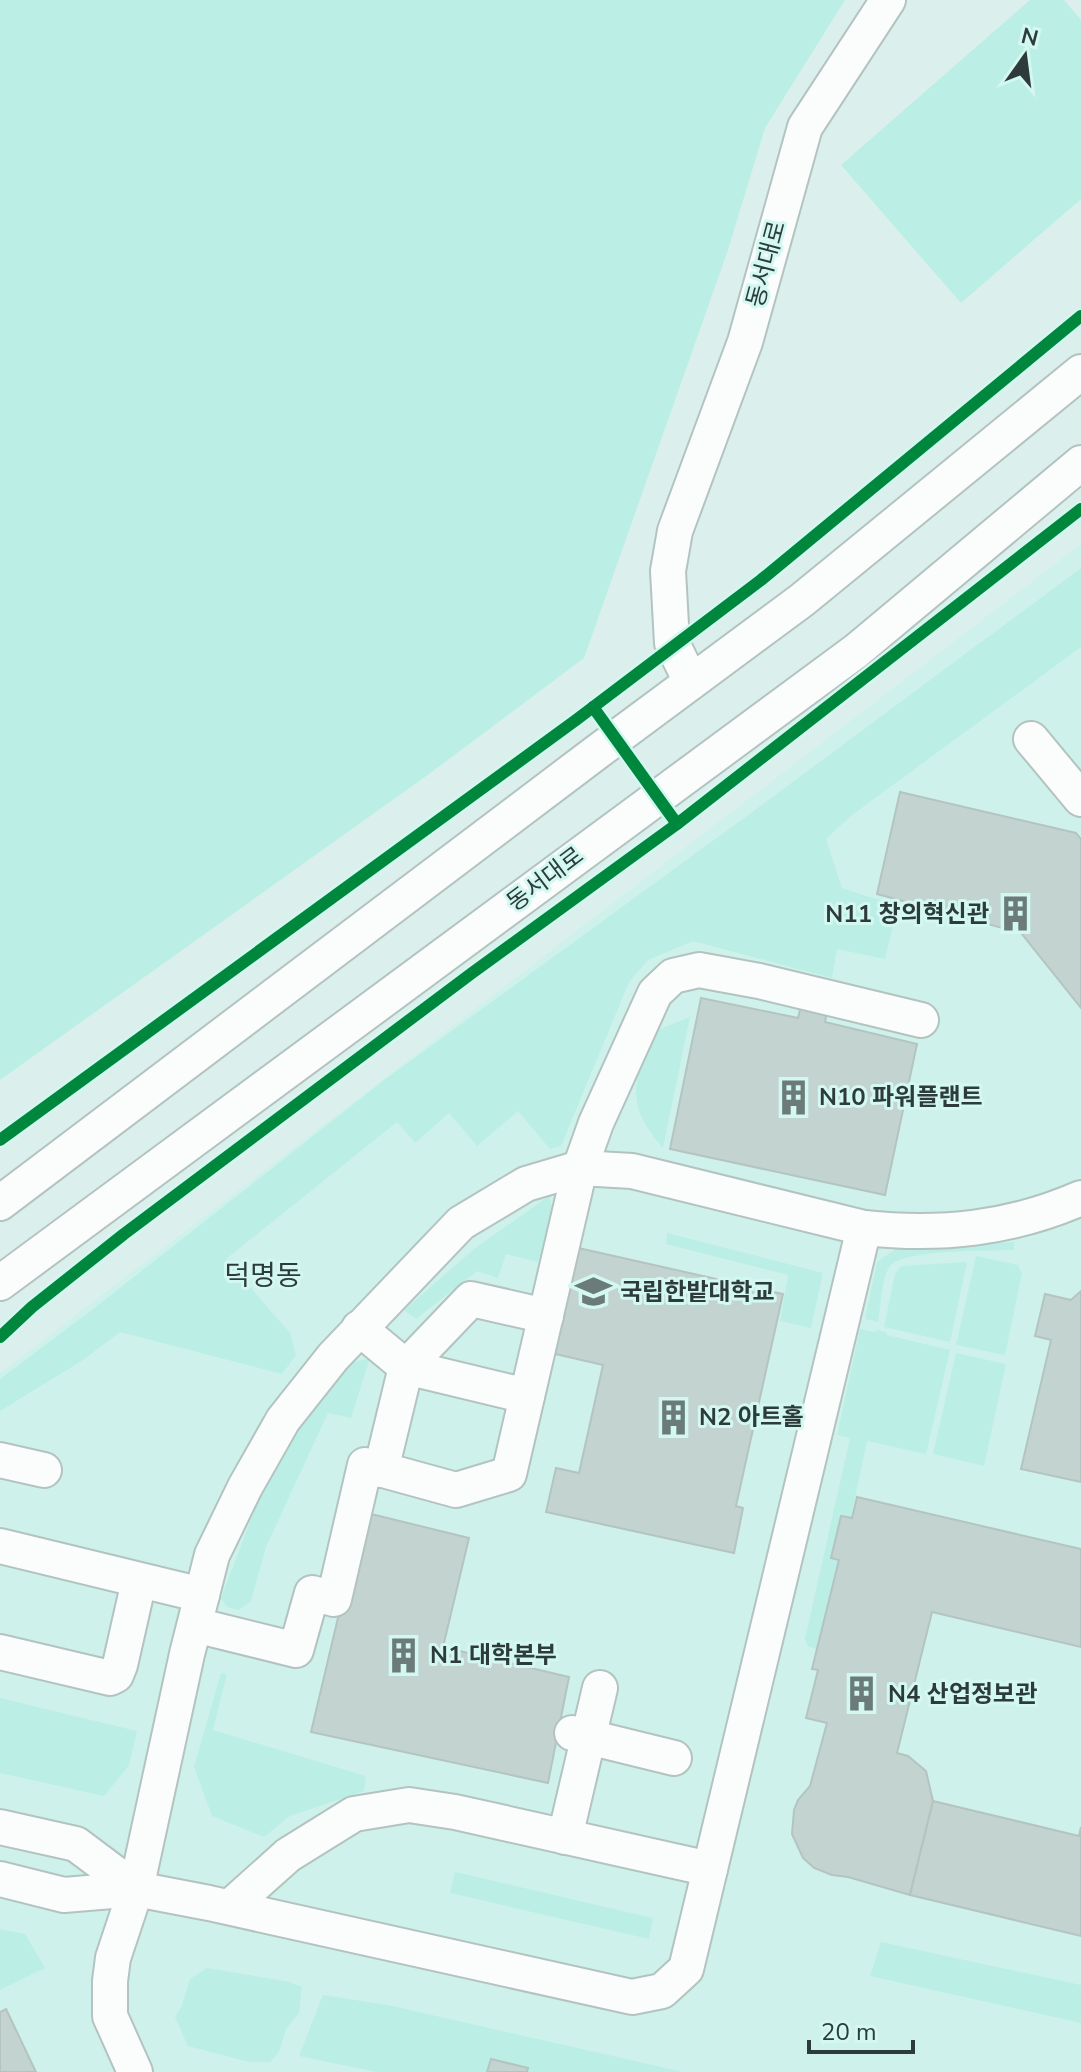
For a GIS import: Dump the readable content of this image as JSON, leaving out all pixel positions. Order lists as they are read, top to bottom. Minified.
{"streets":{"street":["동서대로"]},"districts":["덕명동"],"places":{"building":["N11 창의혁신관","N10 파워플랜트","N2 아트홀","N1 대학본부","N4 산업정보관"],"school or university":["국립한밭대학교"]},"scale_bar":"20 m","north":"top"}
